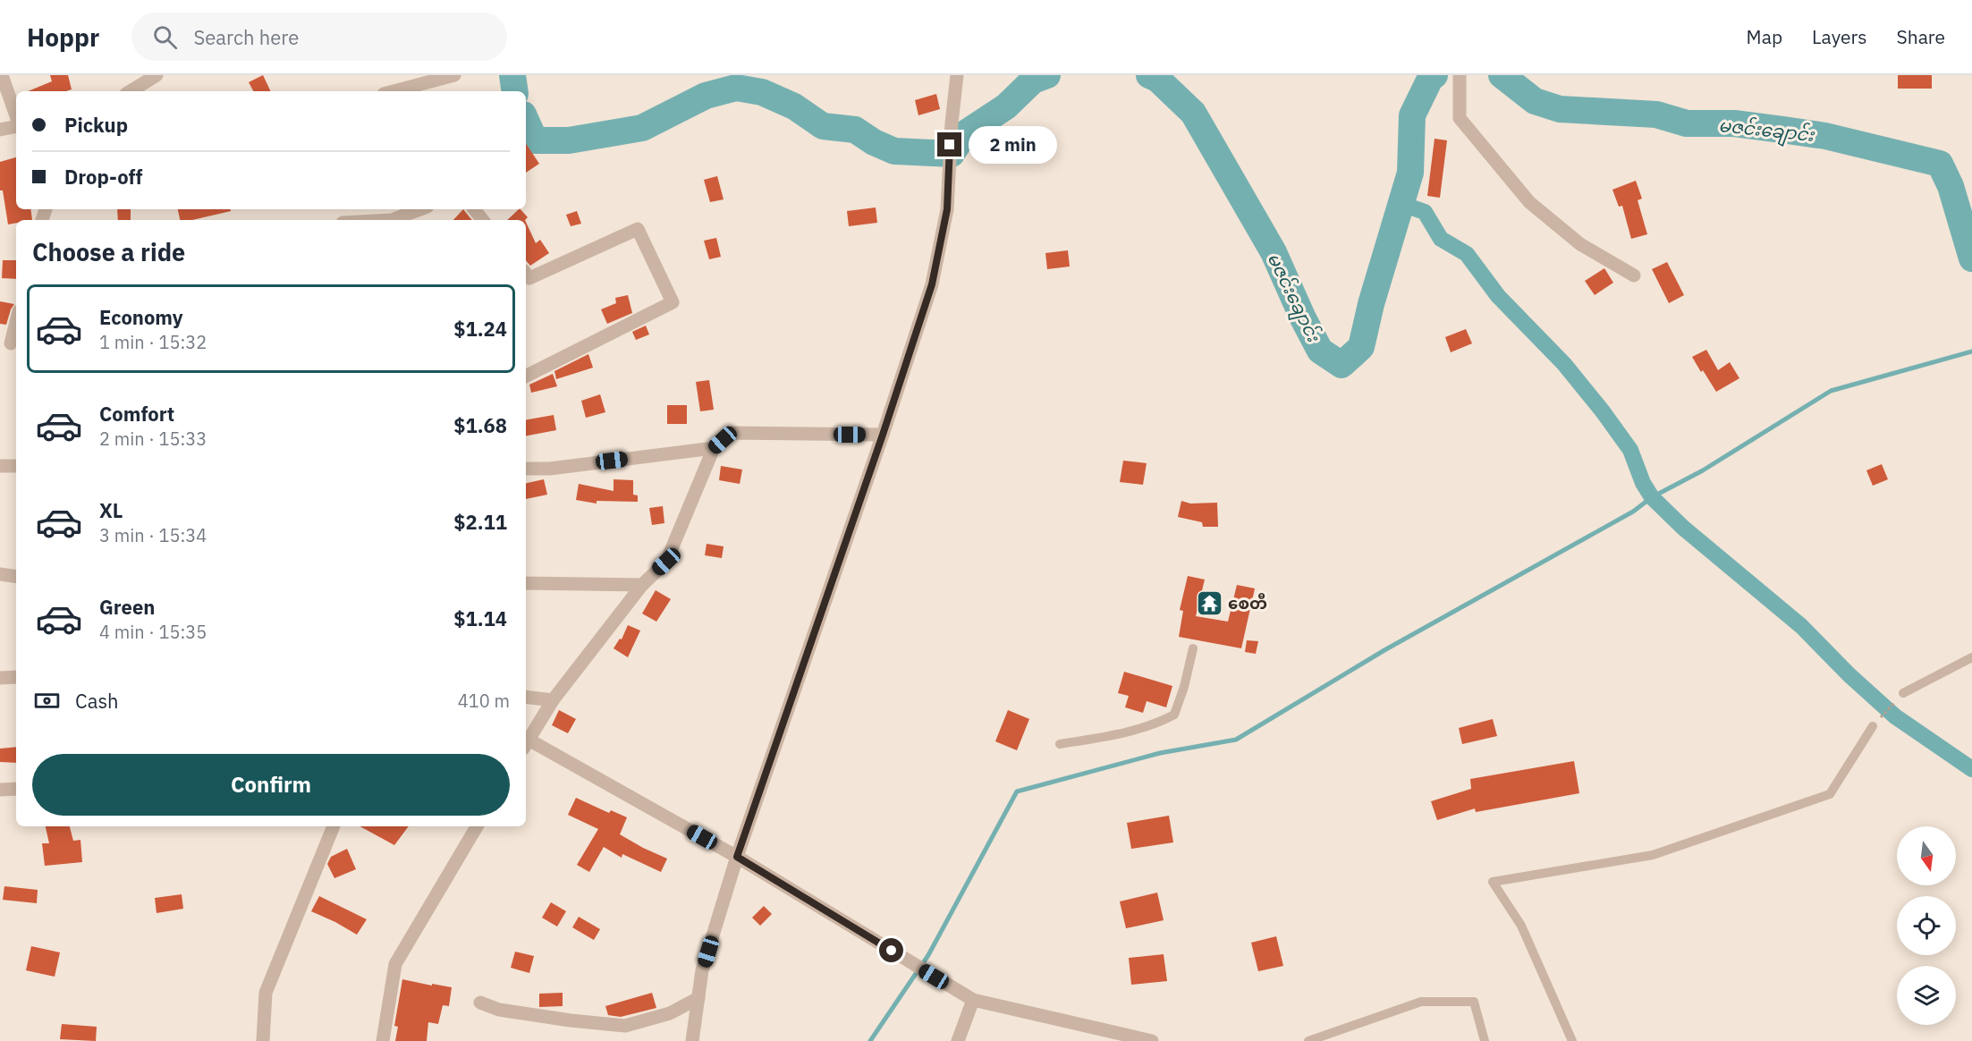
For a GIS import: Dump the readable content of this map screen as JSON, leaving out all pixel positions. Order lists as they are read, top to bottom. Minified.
{"water":["မဇင်းချောင်း"],"places":{"temple":["စေတီ"]},"north":"bottom","page":{"header":"Hoppr","search":"Search here","nav":["Map","Layers","Share"],"banner":["Pickup","Drop-off"],"bubble":"2 min","heading":"Choose a ride","list":[{"name":"Economy","note":"1 min · 15:32","value":"$1.24"},{"name":"Comfort","note":"2 min · 15:33","value":"$1.68"},{"name":"XL","note":"3 min · 15:34","value":"$2.11"},{"name":"Green","note":"4 min · 15:35","value":"$1.14"}],"pay":["Cash","410 m"],"buttons":"Confirm"}}
